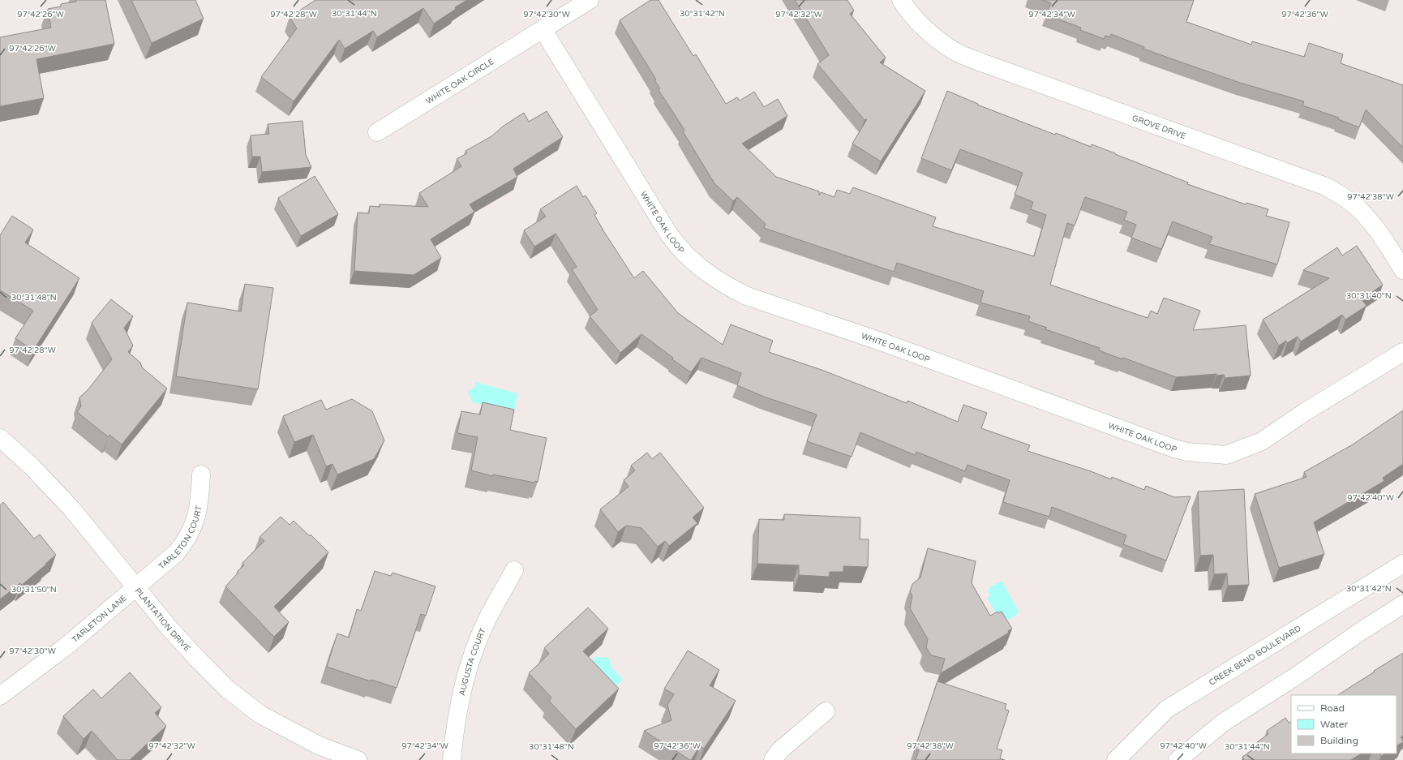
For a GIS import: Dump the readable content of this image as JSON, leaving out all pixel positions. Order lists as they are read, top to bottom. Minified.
{"streets":{"street":["WHITE OAK CIRCLE","GROVE DRIVE","WHITE OAK LOOP","TARLETON COURT","TARLETON LANE","PLANTATION DRIVE","CREEK BEND BOULEVARD","AUGUSTA COURT"]},"crossings":[["WHITE OAK CIRCLE","WHITE OAK LOOP"],["TARLETON COURT","TARLETON LANE"],["TARLETON COURT","PLANTATION DRIVE"],["TARLETON LANE","PLANTATION DRIVE"]],"legend":["Road","Water","Building"],"coordinates":["30°31'44\"N","30°31'42\"N","97°42'26\"W","97°42'28\"W","97°42'30\"W","97°42'32\"W","97°42'34\"W","97°42'36\"W","97°42'38\"W","30°31'40\"N","30°31'48\"N","97°42'40\"W","30°31'50\"N"]}
